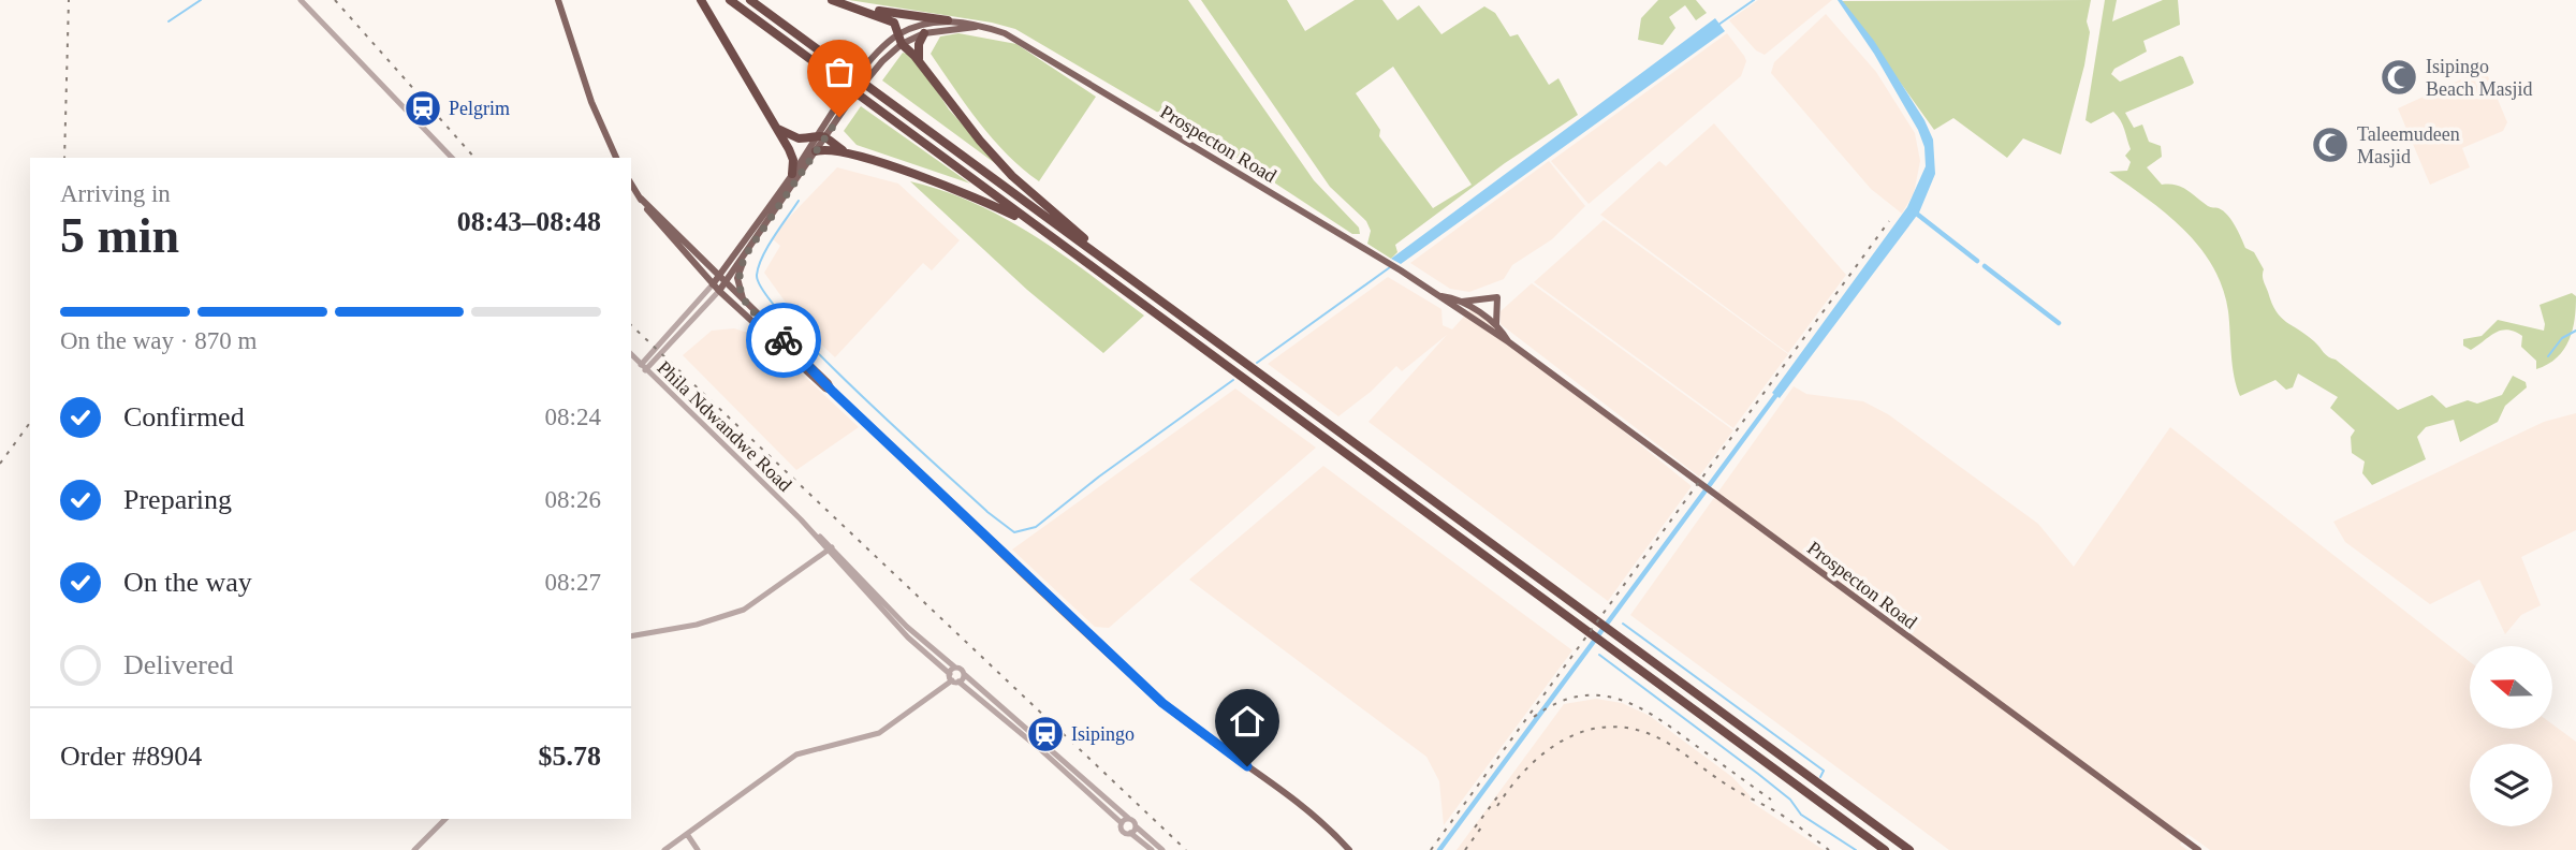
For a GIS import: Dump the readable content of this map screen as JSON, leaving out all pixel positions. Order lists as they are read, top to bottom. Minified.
{"streets":{"main road":["Prospecton Road"],"street":["Phila Ndwandwe Road"]},"crossings":[["Prospecton Road","Phila Ndwandwe Road"]],"places":{"mosque":["Isipingo Beach Masjid","Taleemudeen Masjid"],"station":["Pelgrim","Isipingo"]},"north":"left","page":{"heading":["5 min","Arriving in","08:43–08:48"],"panel":["Order #8904","$5.78"],"bar":"On the way · 870 m","list":[["Confirmed","08:24"],["Preparing","08:26"],["On the way","08:27"],"Delivered"]}}
